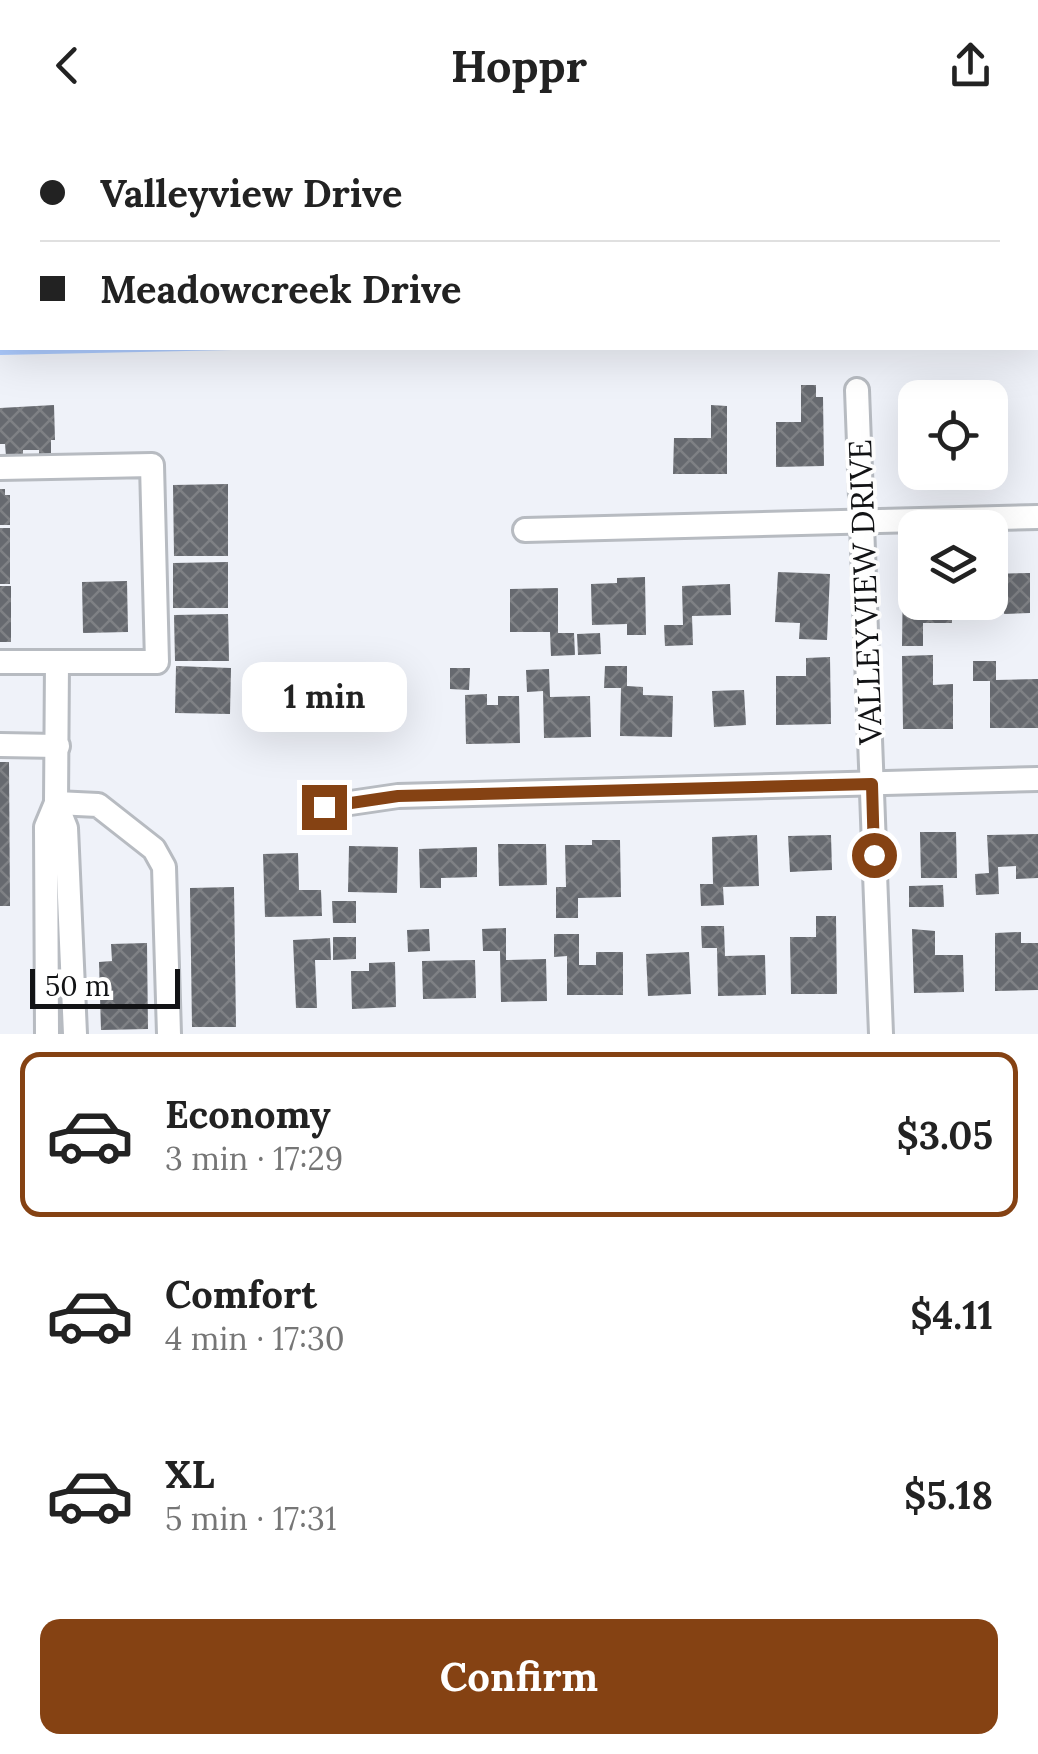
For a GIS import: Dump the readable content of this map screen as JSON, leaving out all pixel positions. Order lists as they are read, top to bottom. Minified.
{"streets":{"street":["VALLEYVIEW DRIVE"]},"scale_bar":"50 m","page":{"header":"Hoppr","banner":["Valleyview Drive","Meadowcreek Drive"],"bubble":"1 min","scale":"50 m","list":[{"name":"Economy","note":"3 min · 17:29","value":"$3.05"},{"name":"Comfort","note":"4 min · 17:30","value":"$4.11"},{"name":"XL","note":"5 min · 17:31","value":"$5.18"}],"buttons":"Confirm"}}
